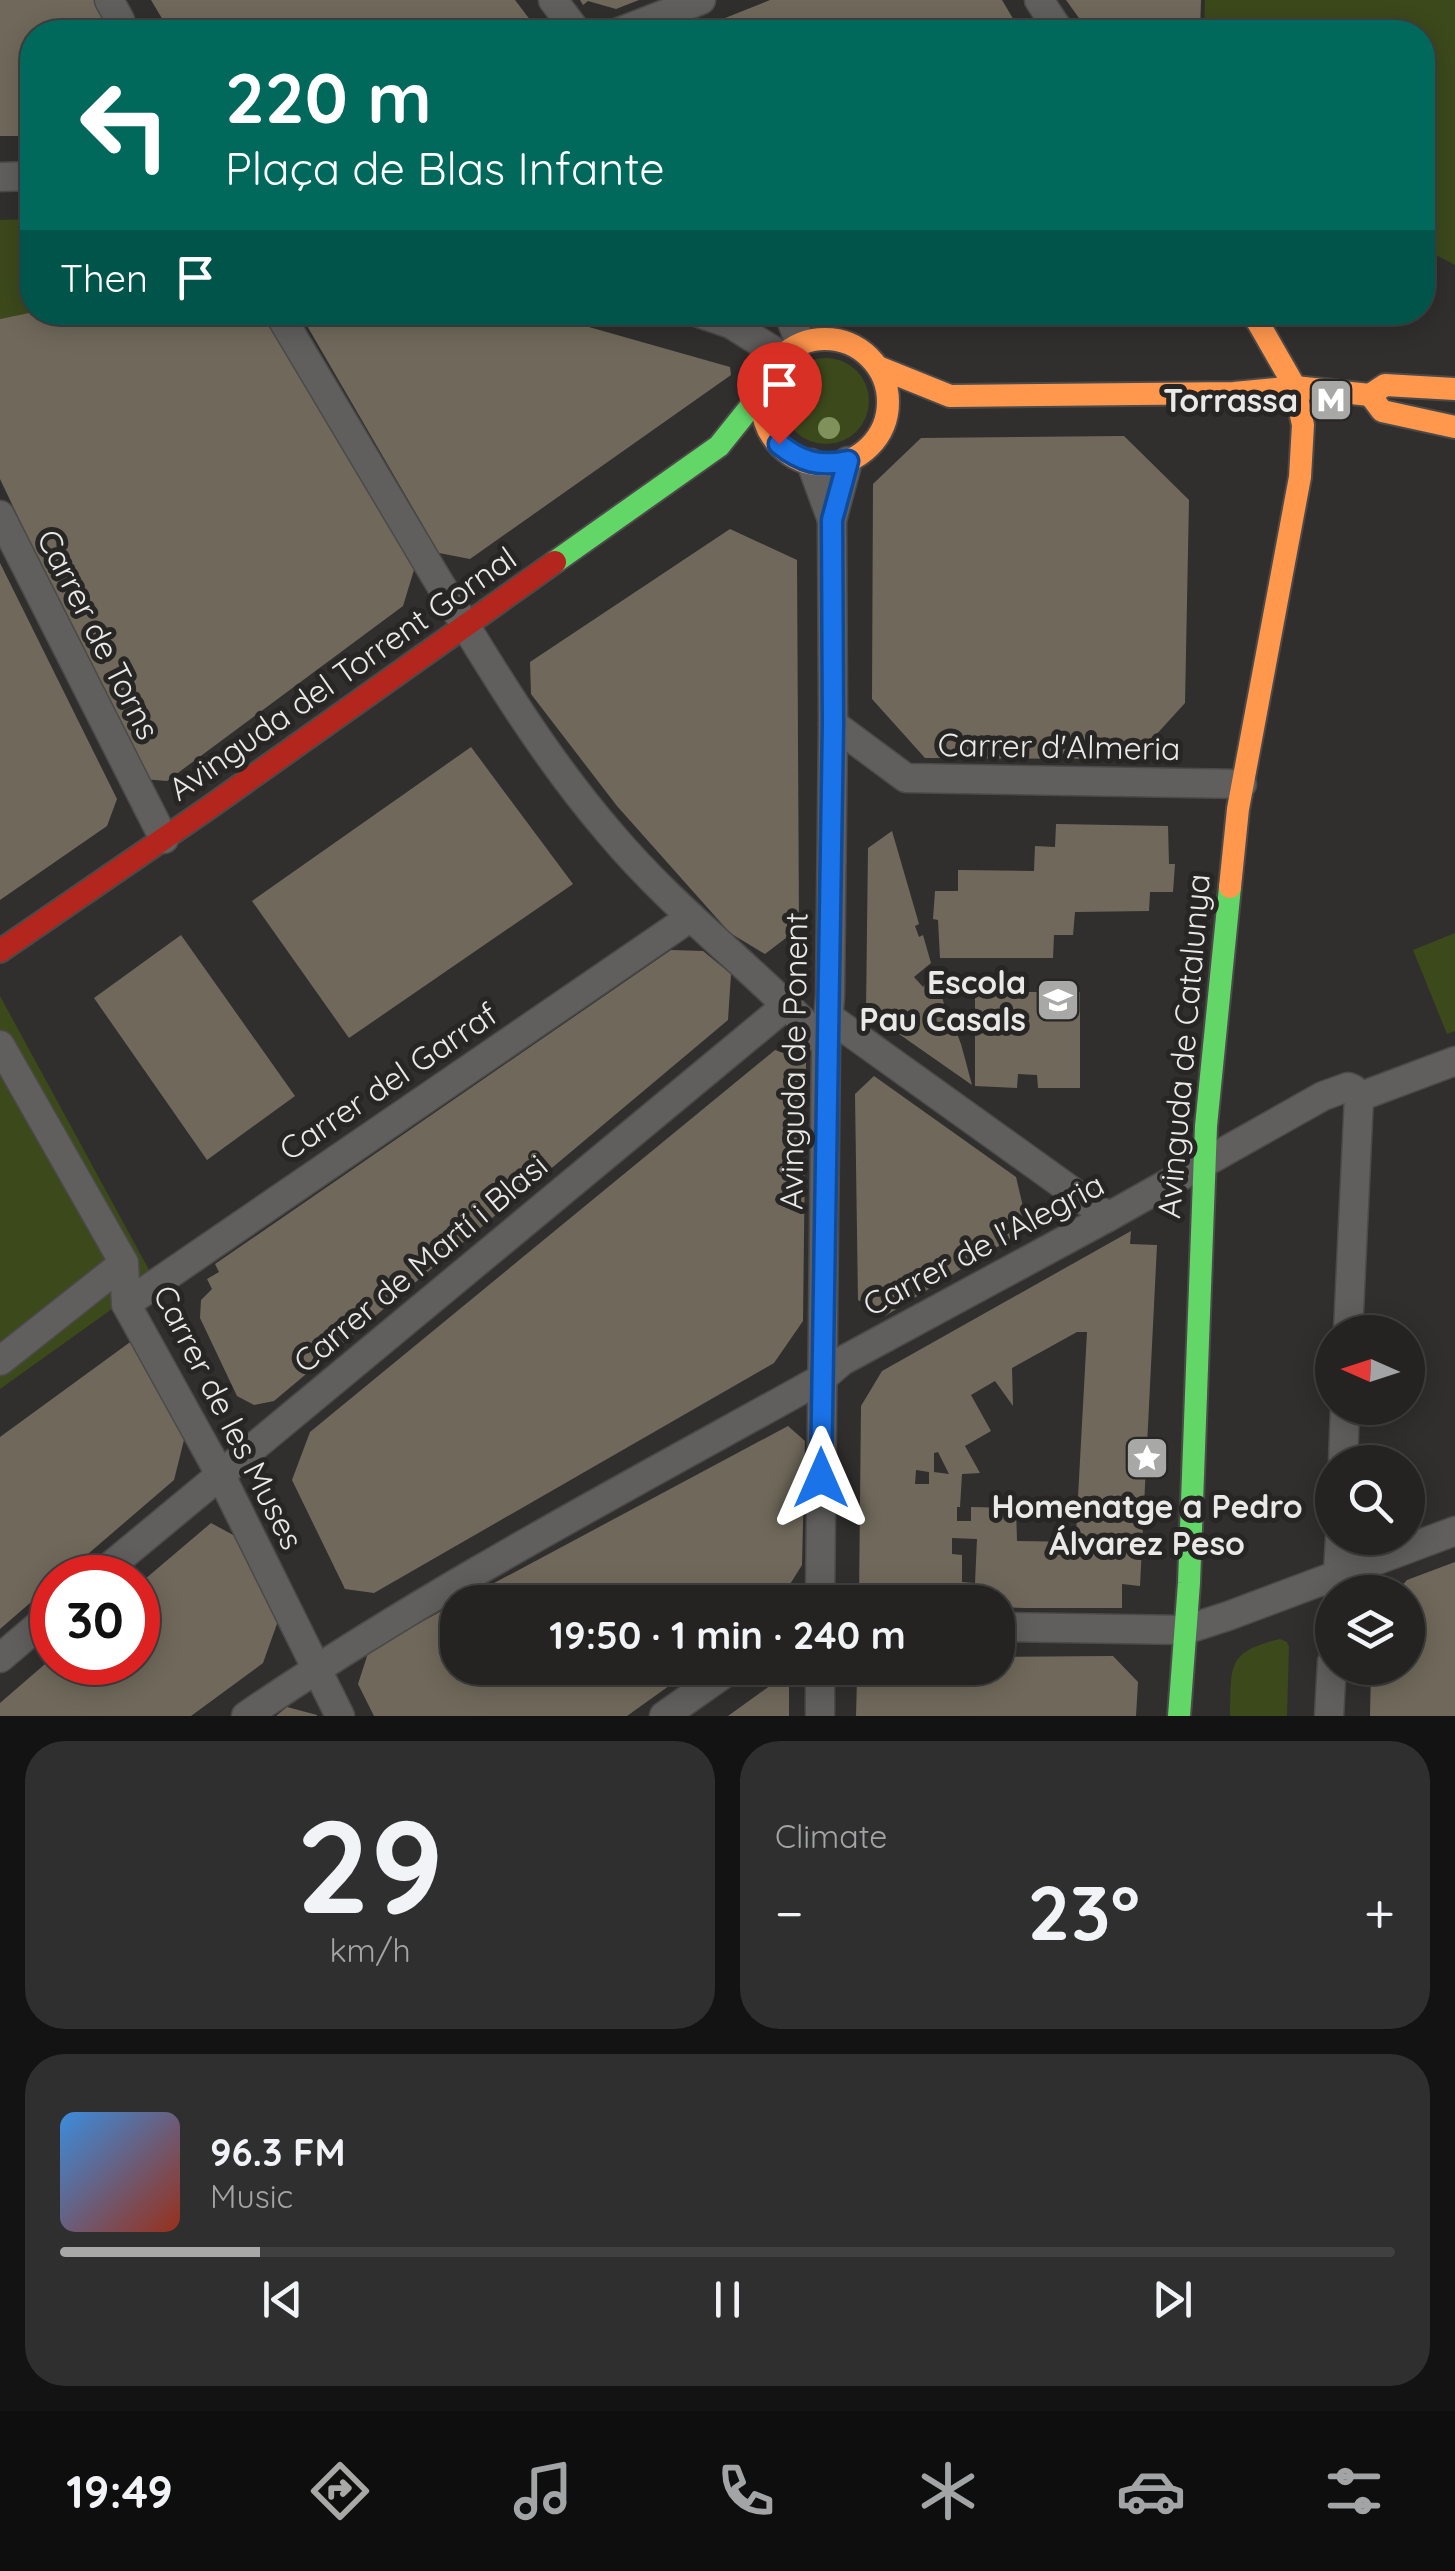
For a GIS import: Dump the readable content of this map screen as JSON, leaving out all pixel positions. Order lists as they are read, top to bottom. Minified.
{"streets":{"street":["Carrer de Torns","Avinguda del Torrent Gornal","Carrer d'Almeria","Avinguda de Catalunya","Avinguda de Ponent","Carrer del Garraf","Carrer de l'Alegria","Carrer de Martí i Blasi","Carrer de les Muses"]},"crossings":[["Carrer de Torns","Avinguda del Torrent Gornal"],["Avinguda del Torrent Gornal","Avinguda de Ponent"],["Carrer d'Almeria","Avinguda de Catalunya"],["Carrer d'Almeria","Avinguda de Ponent"],["Avinguda de Catalunya","Carrer de l'Alegria"],["Avinguda de Ponent","Carrer de l'Alegria"],["Carrer del Garraf","Carrer de les Muses"],["Carrer de l'Alegria","Carrer de les Muses"],["Carrer de Martí i Blasi","Carrer de les Muses"]],"places":{"metro station":["Torrassa"],"school or university":["Escola Pau Casals"],"place":["Homenatge a Pedro Álvarez Peso"]},"north":"left","page":{"turn":["220 m","Plaça de Blas Infante"],"then":"Then","limit":"30","trip":"19:50 · 1 min · 240 m","tile":[["29","km/h"],"Climate"],"heat":["−","23°","+"],"song":["96.3 FM","Music"],"tabs":"19:49"}}
